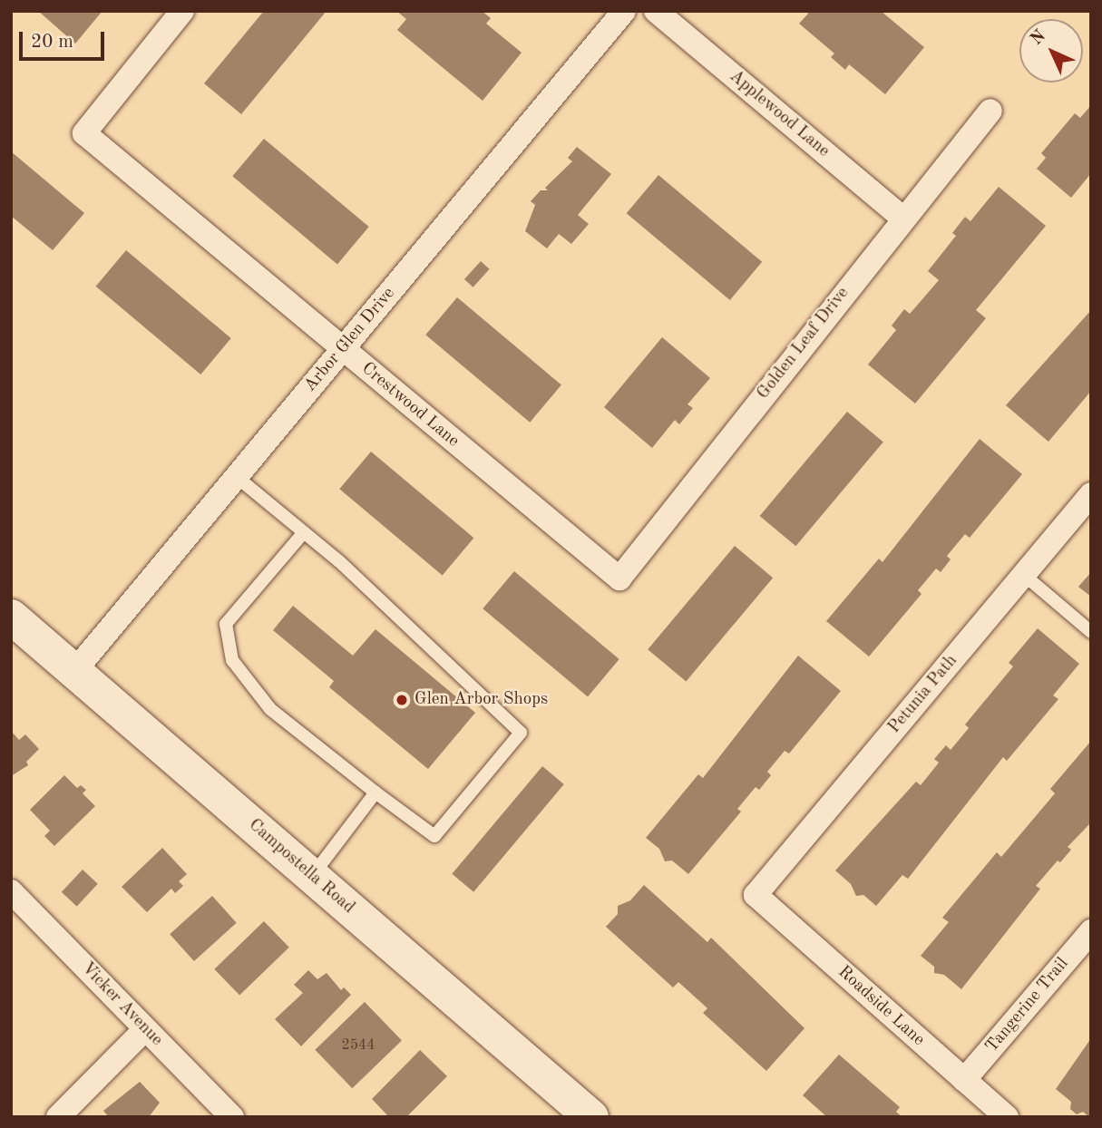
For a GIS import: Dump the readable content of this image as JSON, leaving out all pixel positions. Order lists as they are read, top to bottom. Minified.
{"streets":{"main road":["Campostella Road"],"street":["Applewood Lane","Arbor Glen Drive","Golden Leaf Drive","Crestwood Lane","Petunia Path","Vicker Avenue","Tangerine Trail","Roadside Lane"]},"crossings":[["Applewood Lane","Golden Leaf Drive"],["Arbor Glen Drive","Crestwood Lane"],["Arbor Glen Drive","Campostella Road"],["Golden Leaf Drive","Crestwood Lane"],["Petunia Path","Roadside Lane"],["Tangerine Trail","Roadside Lane"]],"places":["Glen Arbor Shops"],"house_numbers":["2544"],"scale_bar":"20 m","north":"top left"}
